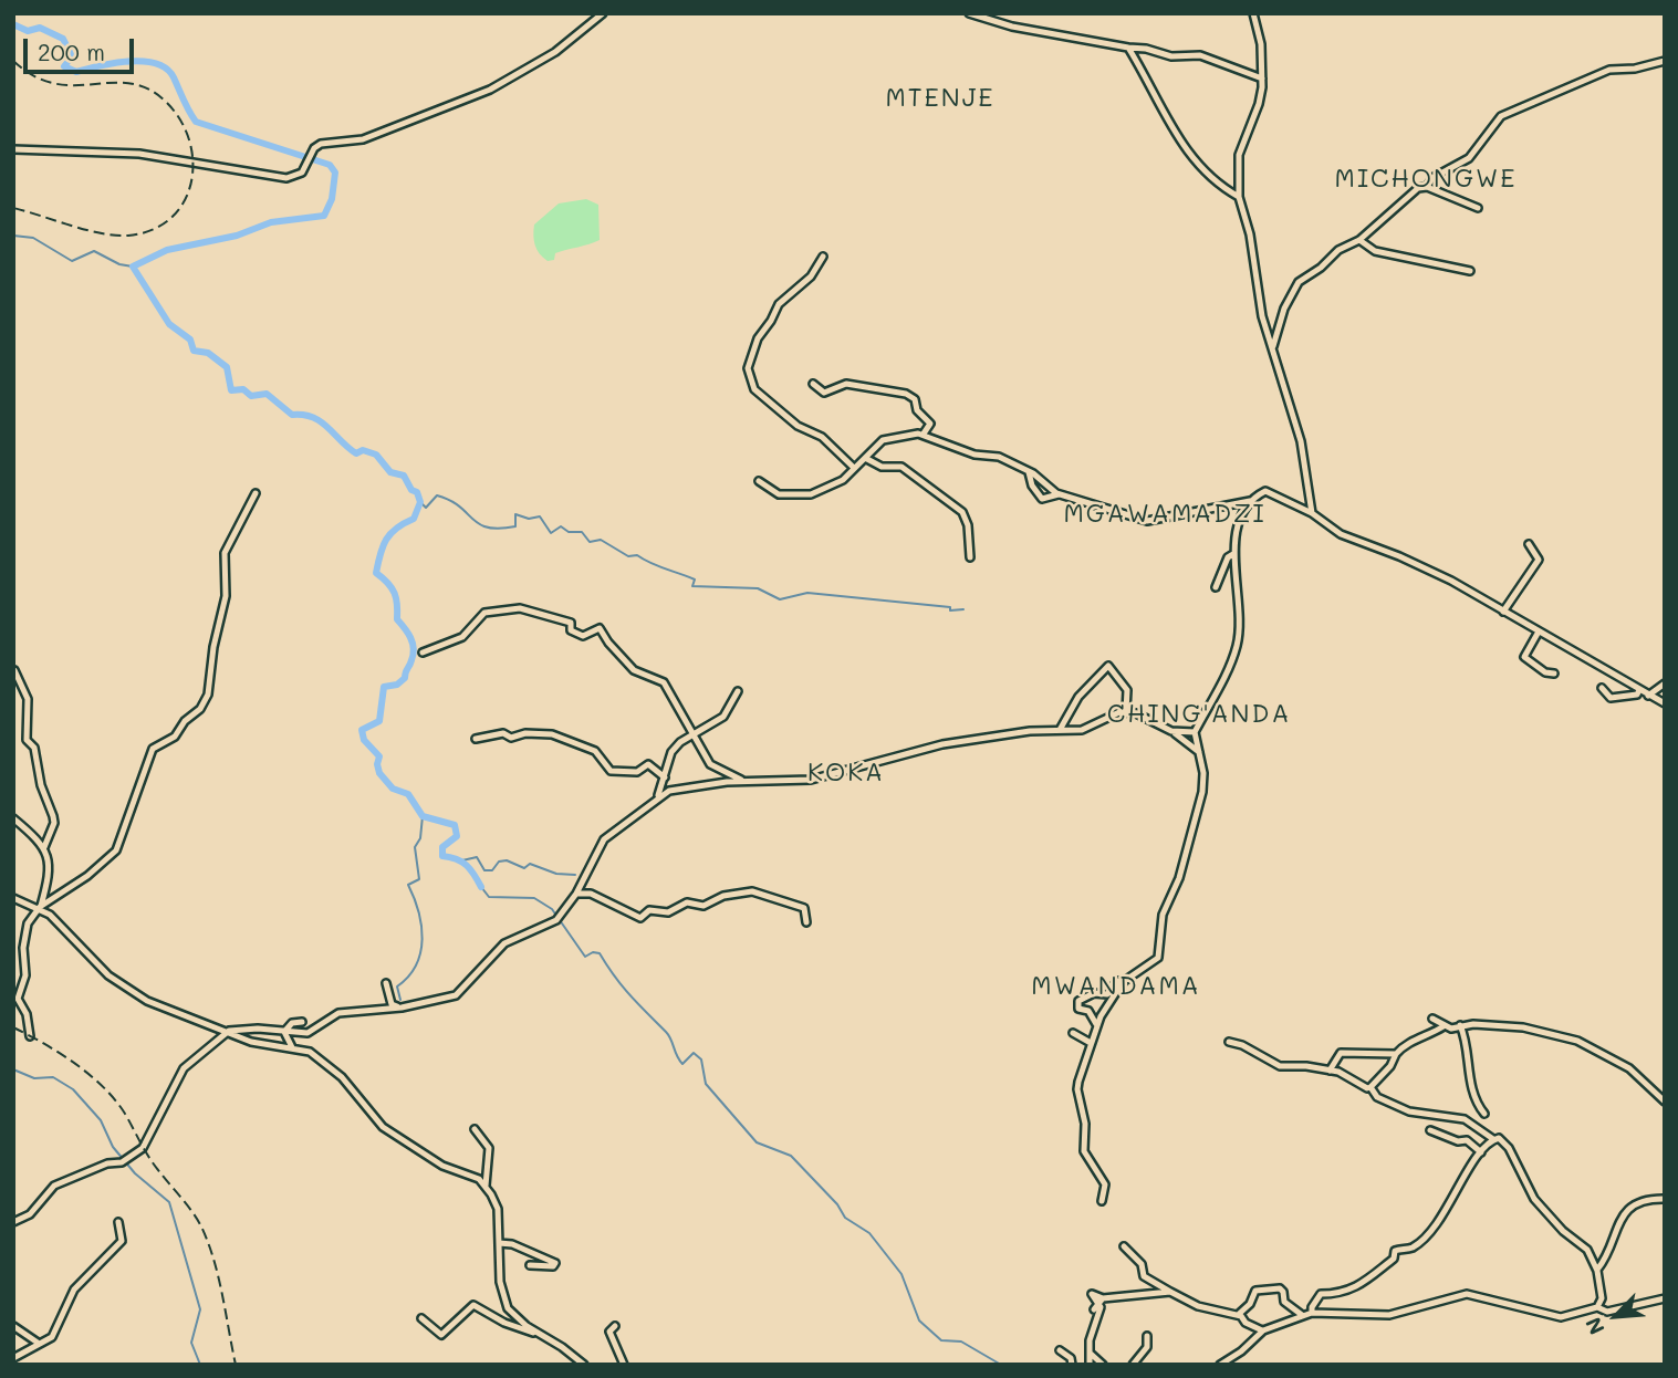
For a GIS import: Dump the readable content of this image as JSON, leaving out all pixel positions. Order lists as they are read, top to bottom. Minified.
{"districts":["MTENJE","MICHONGWE","MGAWAMADZI","CHING'ANDA","KOKA","MWANDAMA"],"scale_bar":"200 m","north":"bottom left"}
